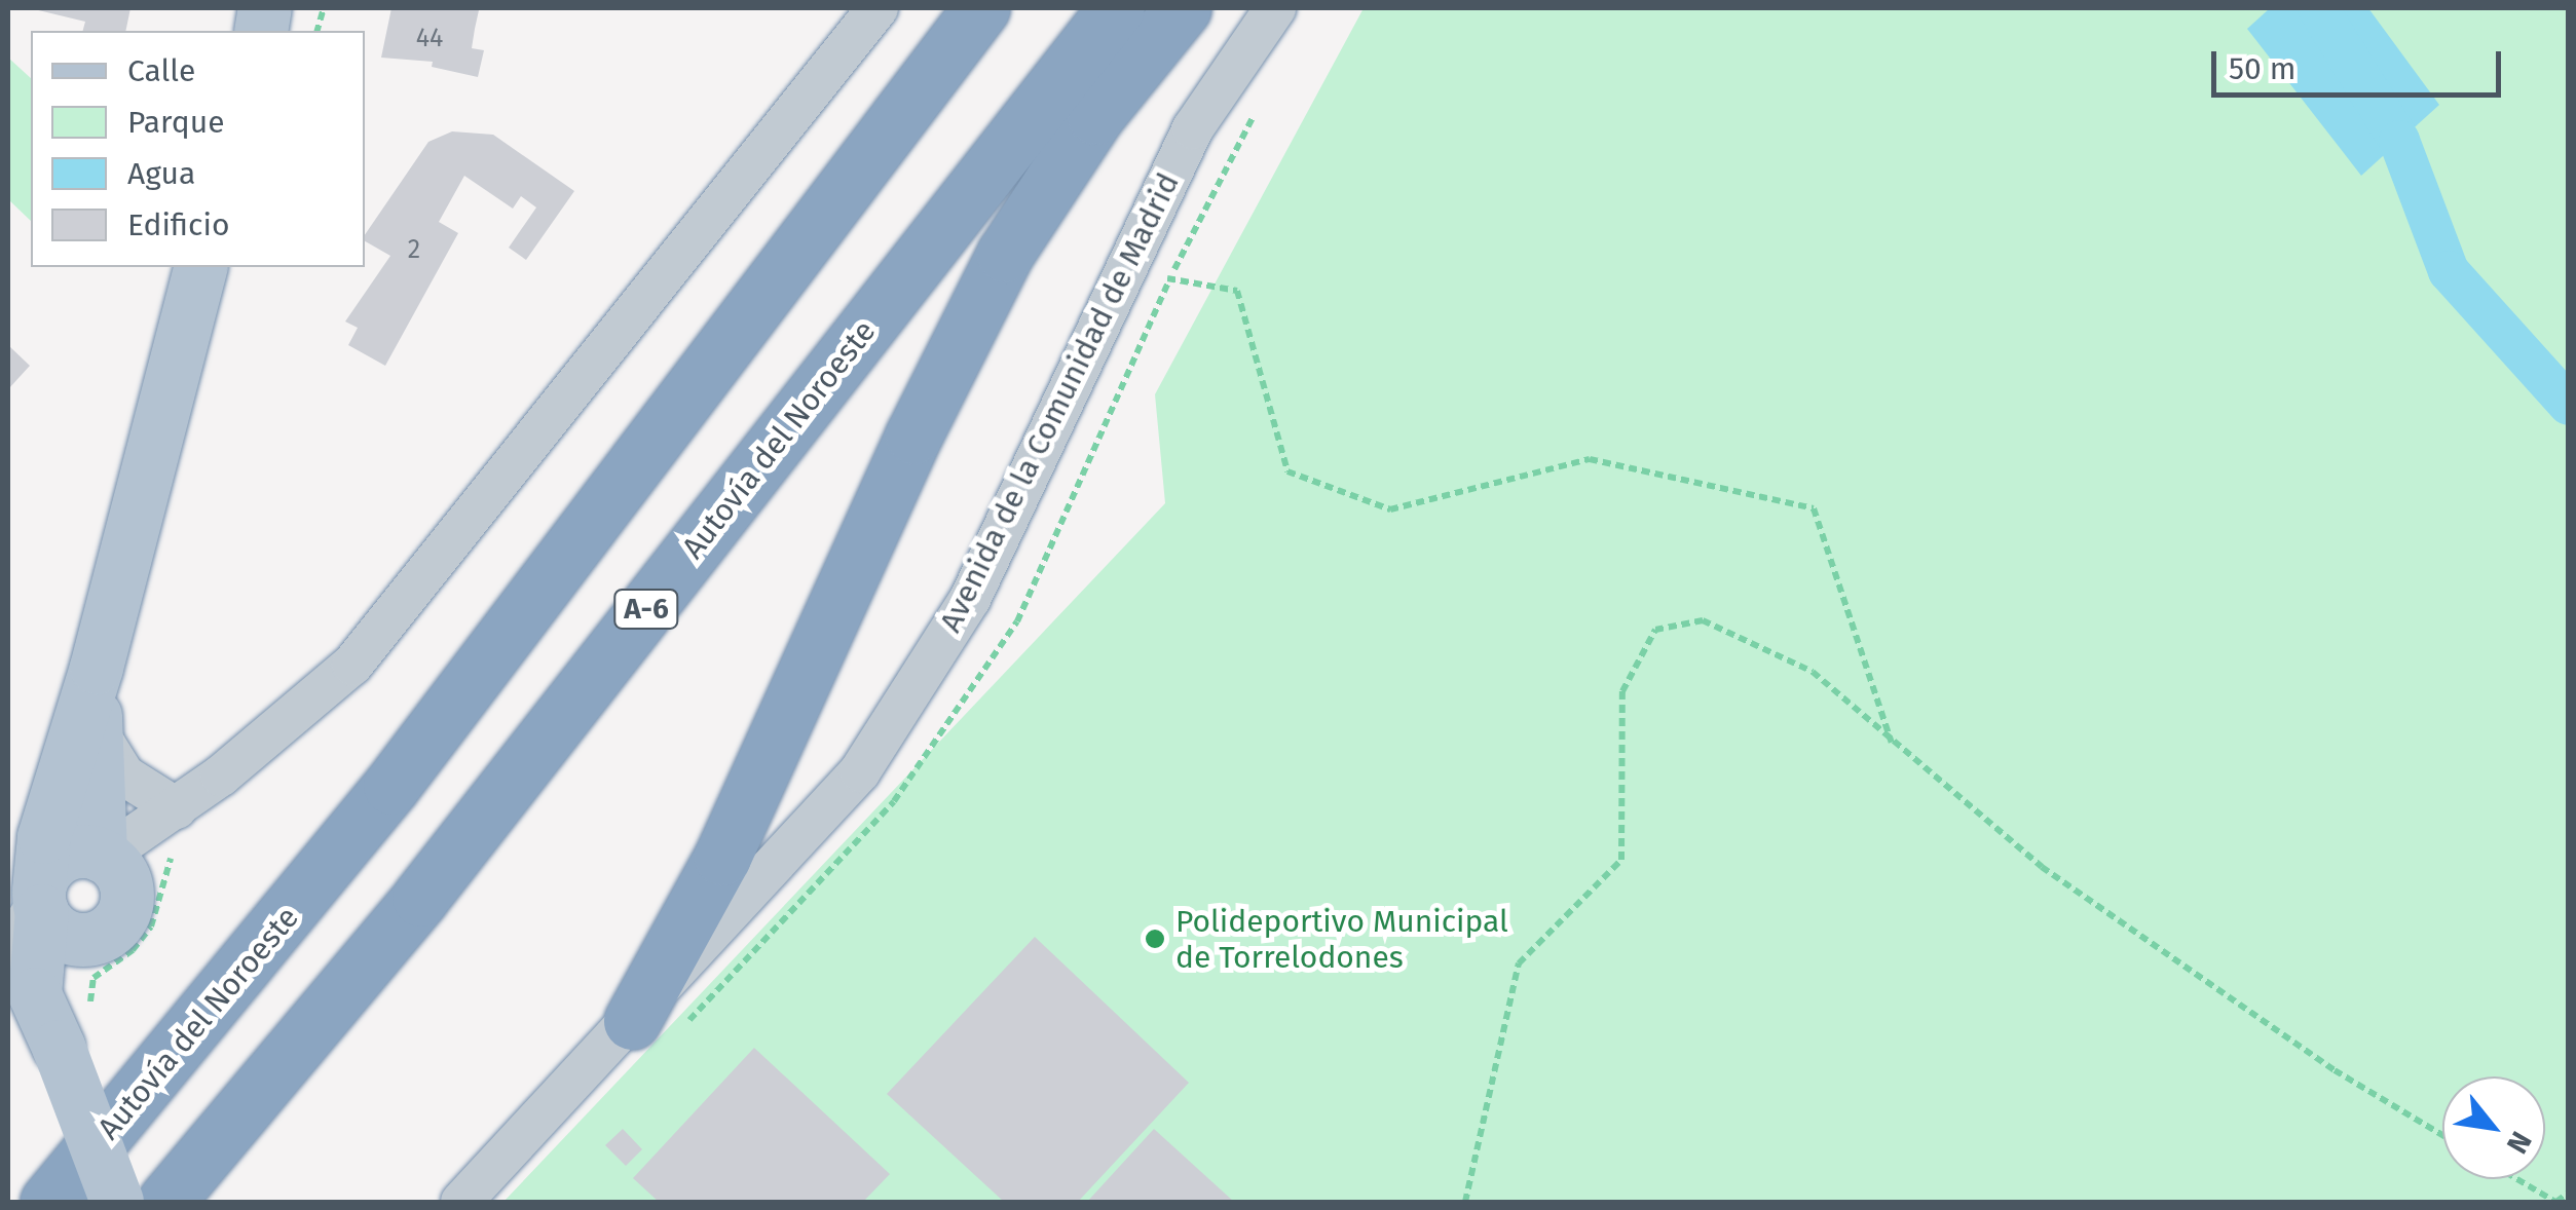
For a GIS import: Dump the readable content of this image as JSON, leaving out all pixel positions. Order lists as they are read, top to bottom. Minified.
{"streets":{"highway":["Autovía del Noroeste","A-6"],"street":["Avenida de la Comunidad de Madrid"]},"places":["Polideportivo Municipal de Torrelodones"],"house_numbers":["44","2"],"legend":["Calle","Parque","Agua","Edificio"],"scale_bar":"50 m","north":"bottom right"}
